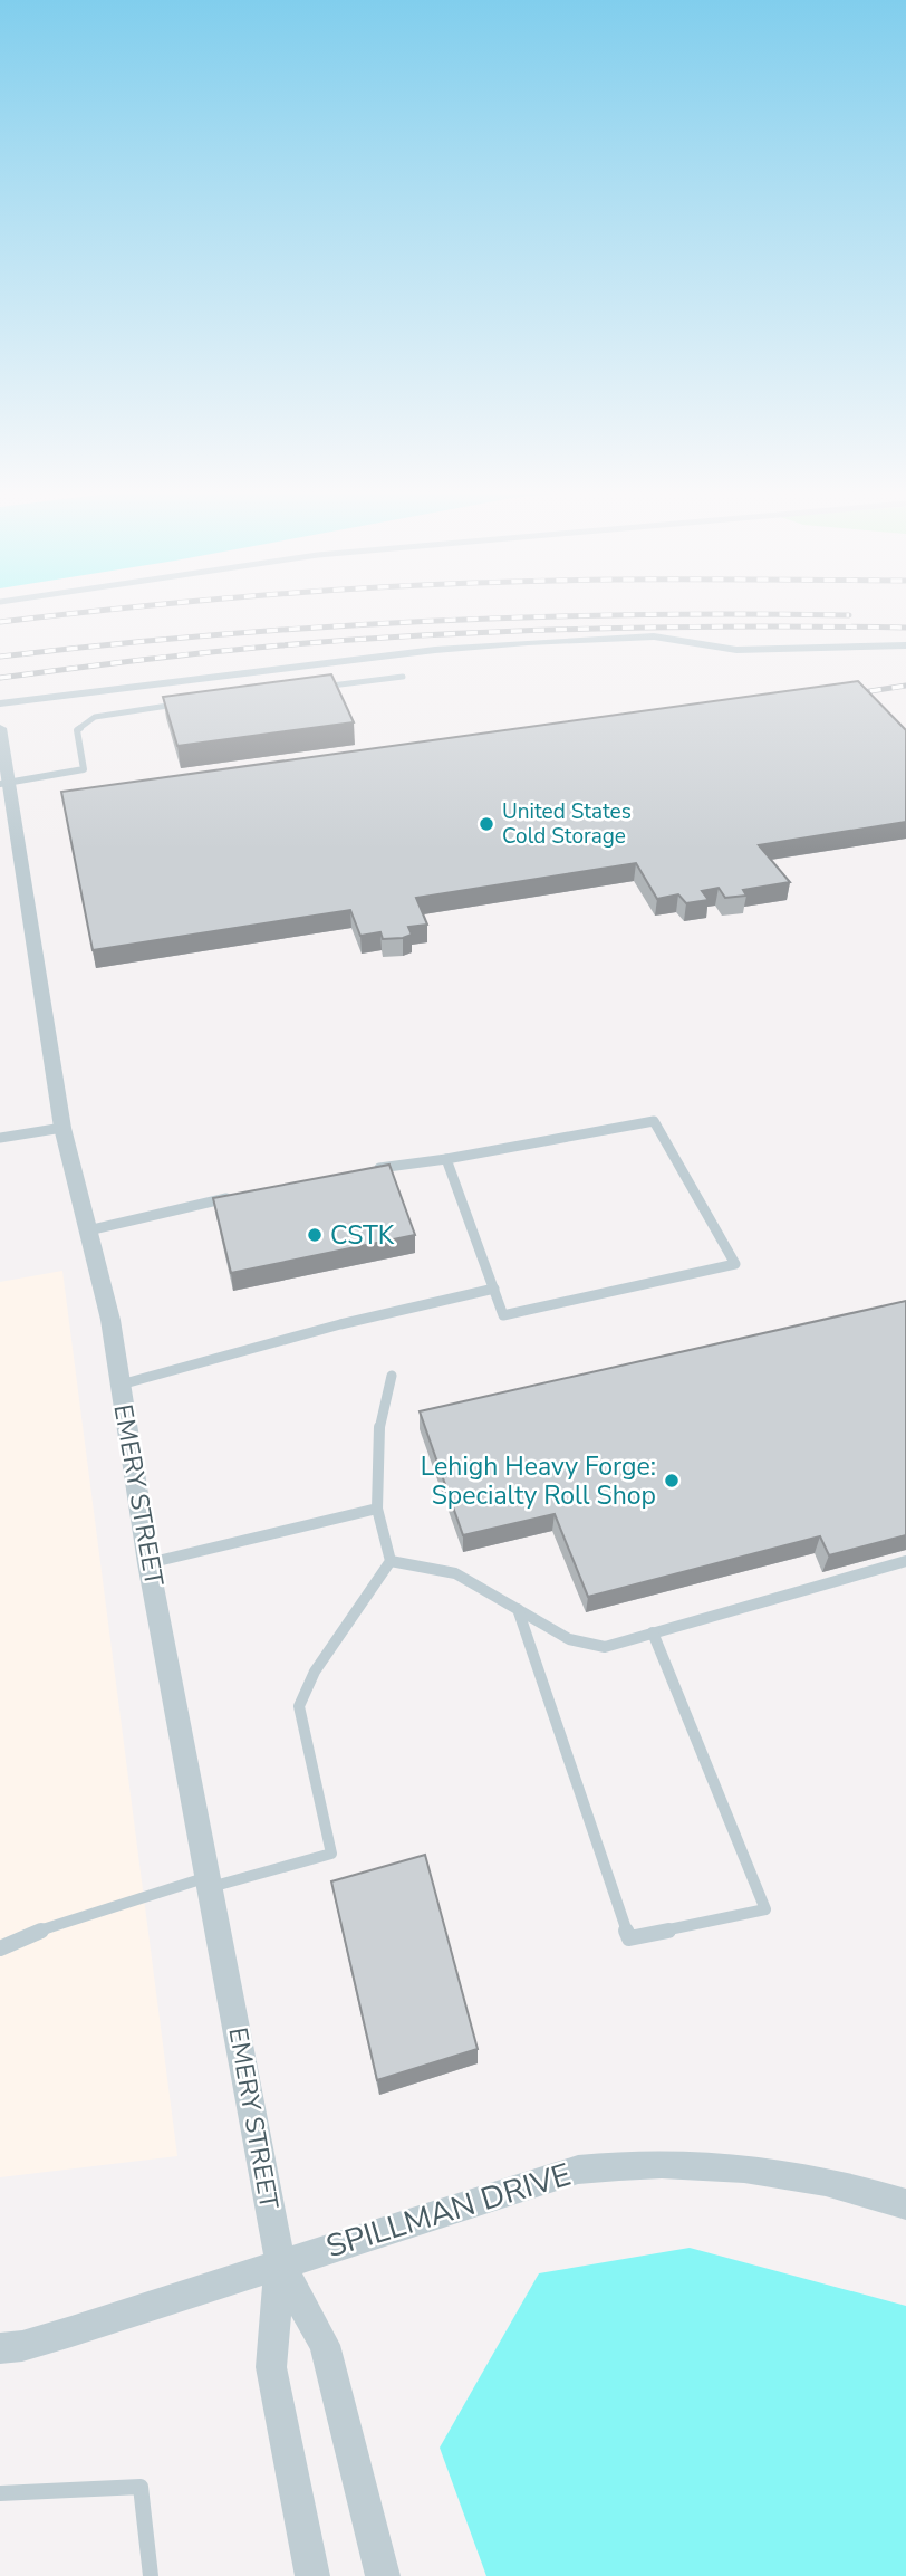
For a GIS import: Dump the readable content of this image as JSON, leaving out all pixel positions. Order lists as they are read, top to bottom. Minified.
{"streets":{"street":["EMERY STREET","SPILLMAN DRIVE"]},"crossings":[["EMERY STREET","SPILLMAN DRIVE"]],"places":["United States Cold Storage","CSTK","Lehigh Heavy Forge: Specialty Roll Shop"]}
